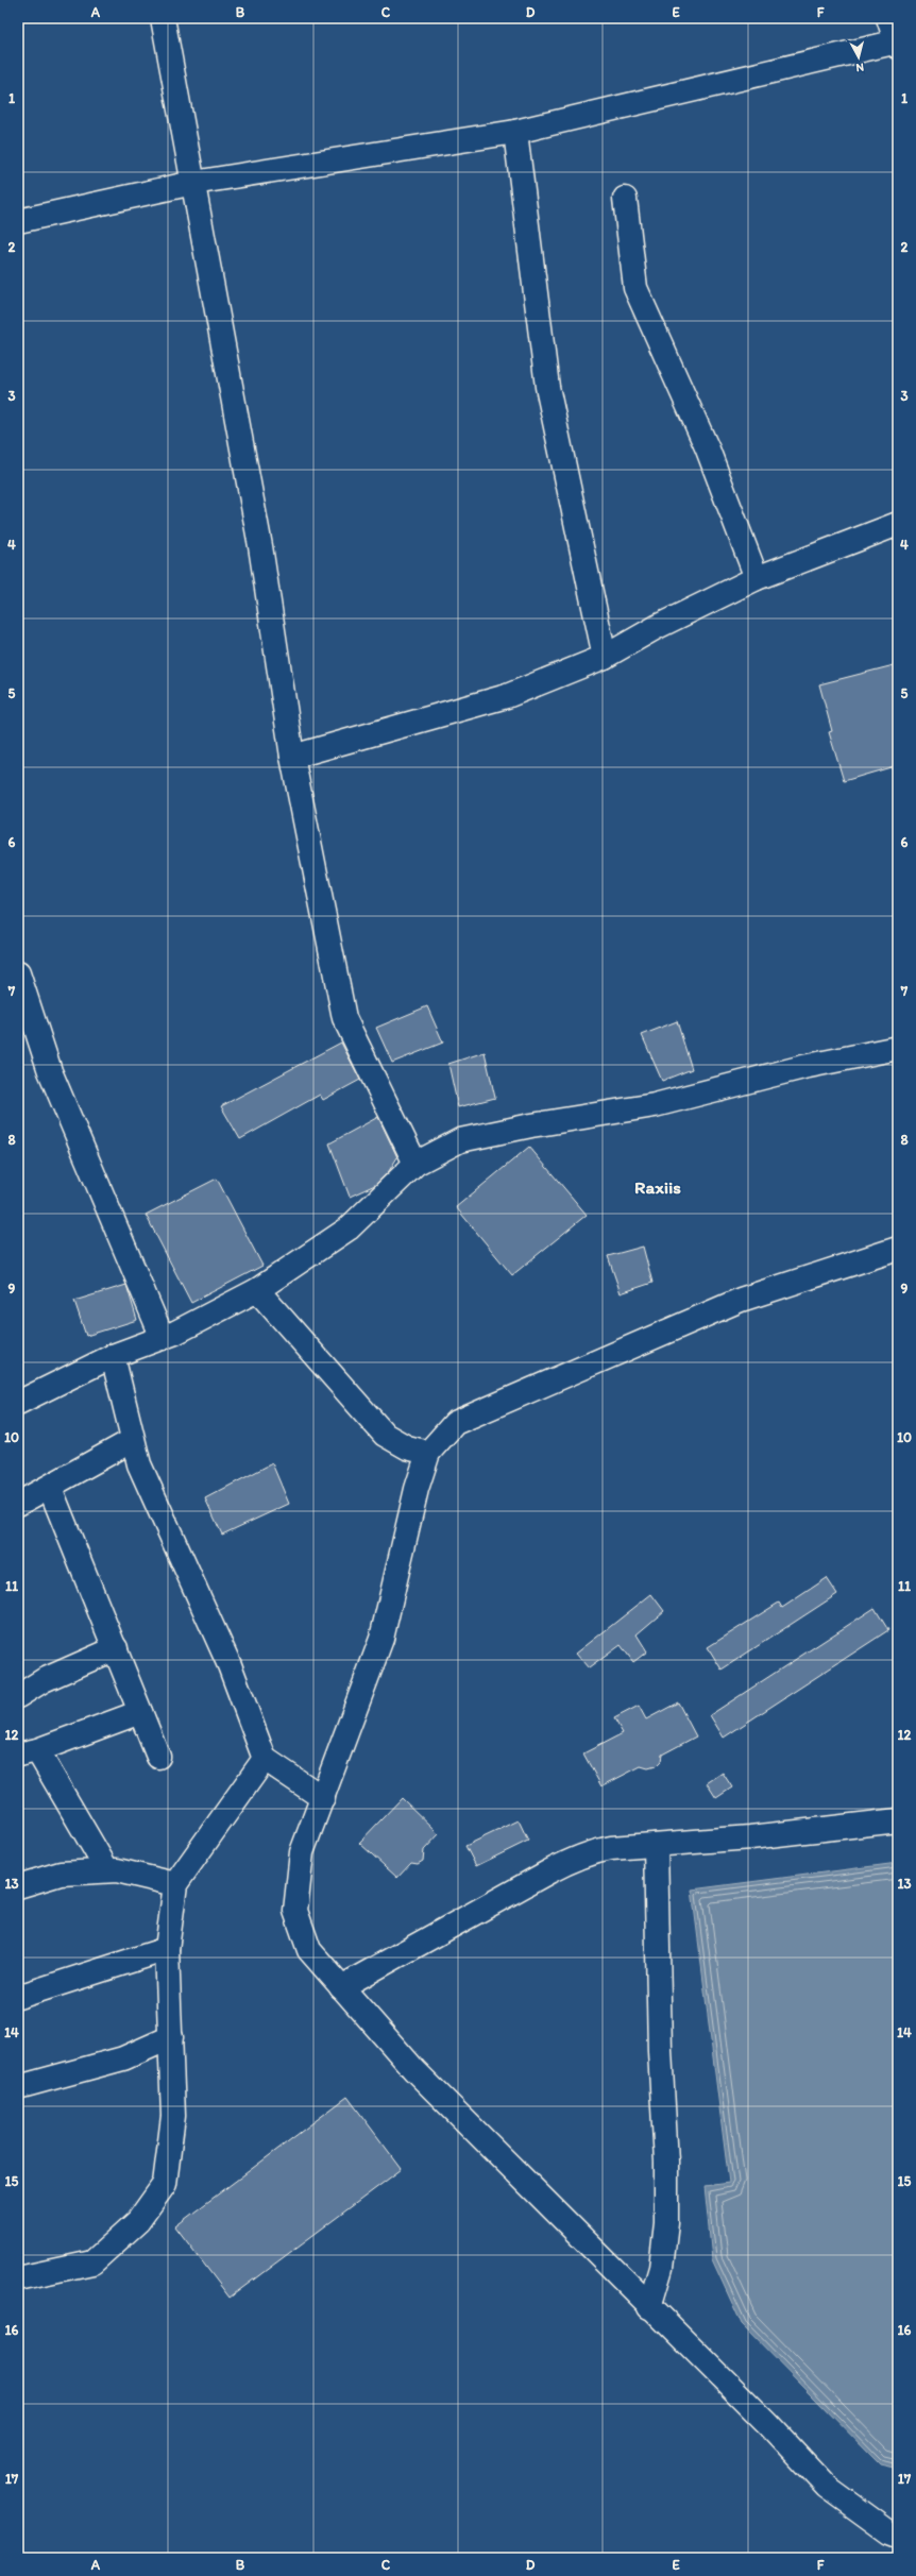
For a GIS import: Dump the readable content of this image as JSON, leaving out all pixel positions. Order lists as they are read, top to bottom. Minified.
{"districts":["Raxiis"],"north":"bottom","grid":{"columns":["A","B","C","D","E","F"],"rows":["1","2","3","4","5","6","7","8","9","10","11","12","13","14","15","16","17"]}}
